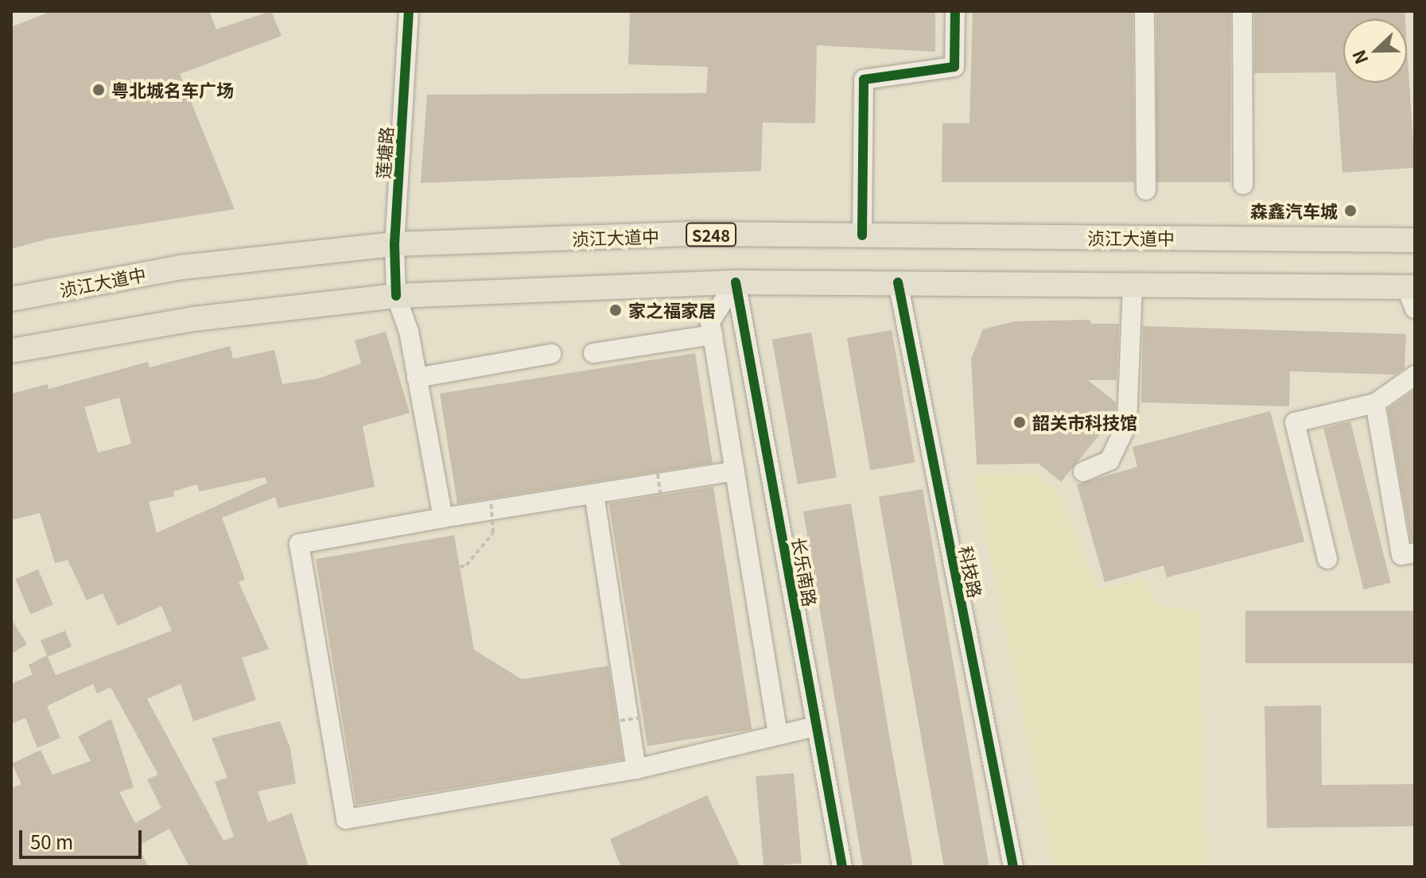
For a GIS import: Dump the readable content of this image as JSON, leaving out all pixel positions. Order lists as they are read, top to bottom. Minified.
{"streets":{"main road":["S248","浈江大道中"],"street":["莲塘路","长乐南路","科技路"]},"crossings":[["莲塘路","浈江大道中"]],"places":["粤北城名车广场","森鑫汽车城","家之福家居","韶关市科技馆"],"scale_bar":"50 m","north":"left"}
